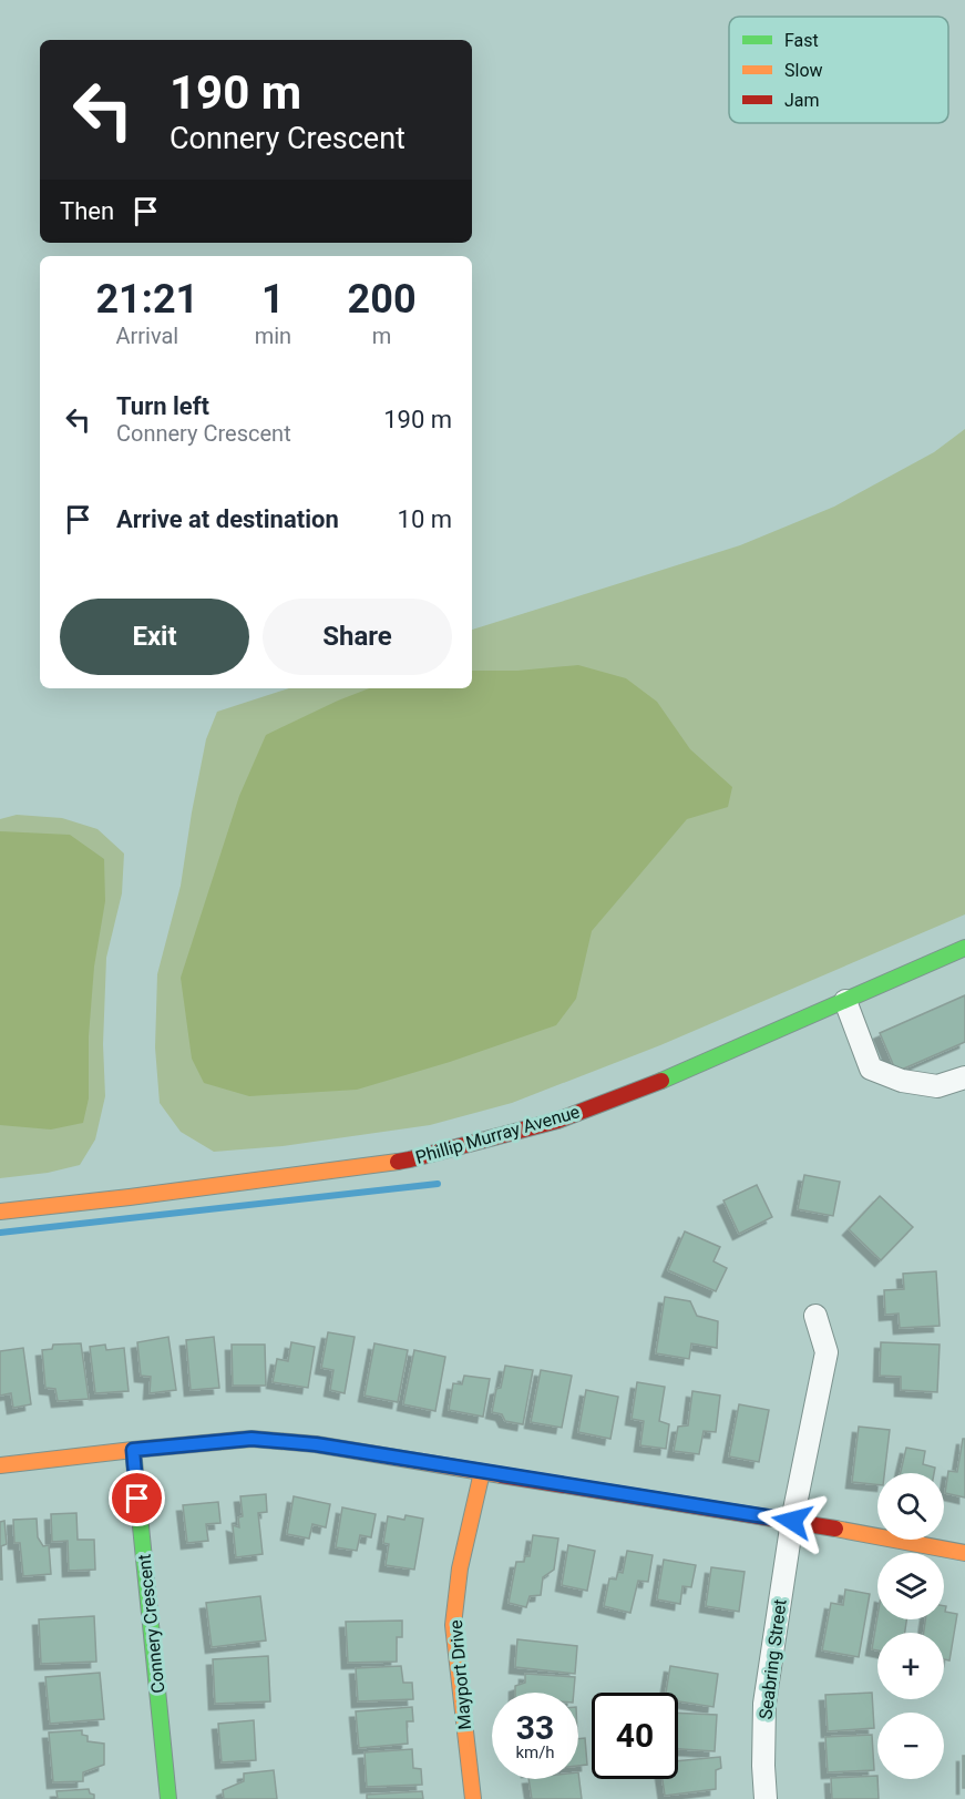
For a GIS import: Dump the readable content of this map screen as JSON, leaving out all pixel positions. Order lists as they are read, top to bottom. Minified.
{"streets":{"street":["Phillip Murray Avenue","Connery Crescent","Seabring Street","Mayport Drive"]},"legend":["Fast","Slow","Jam"],"page":{"turn":["190 m","Connery Crescent"],"then":"Then","eta":["21:21","Arrival","1","min","200","m"],"list":[{"name":"Turn left","note":"Connery Crescent","value":"190 m"},{"name":"Arrive at destination","value":"10 m"}],"buttons":["Exit","Share"],"map_buttons":["+","−"],"speed":"33 km/h","limit":"40"}}
